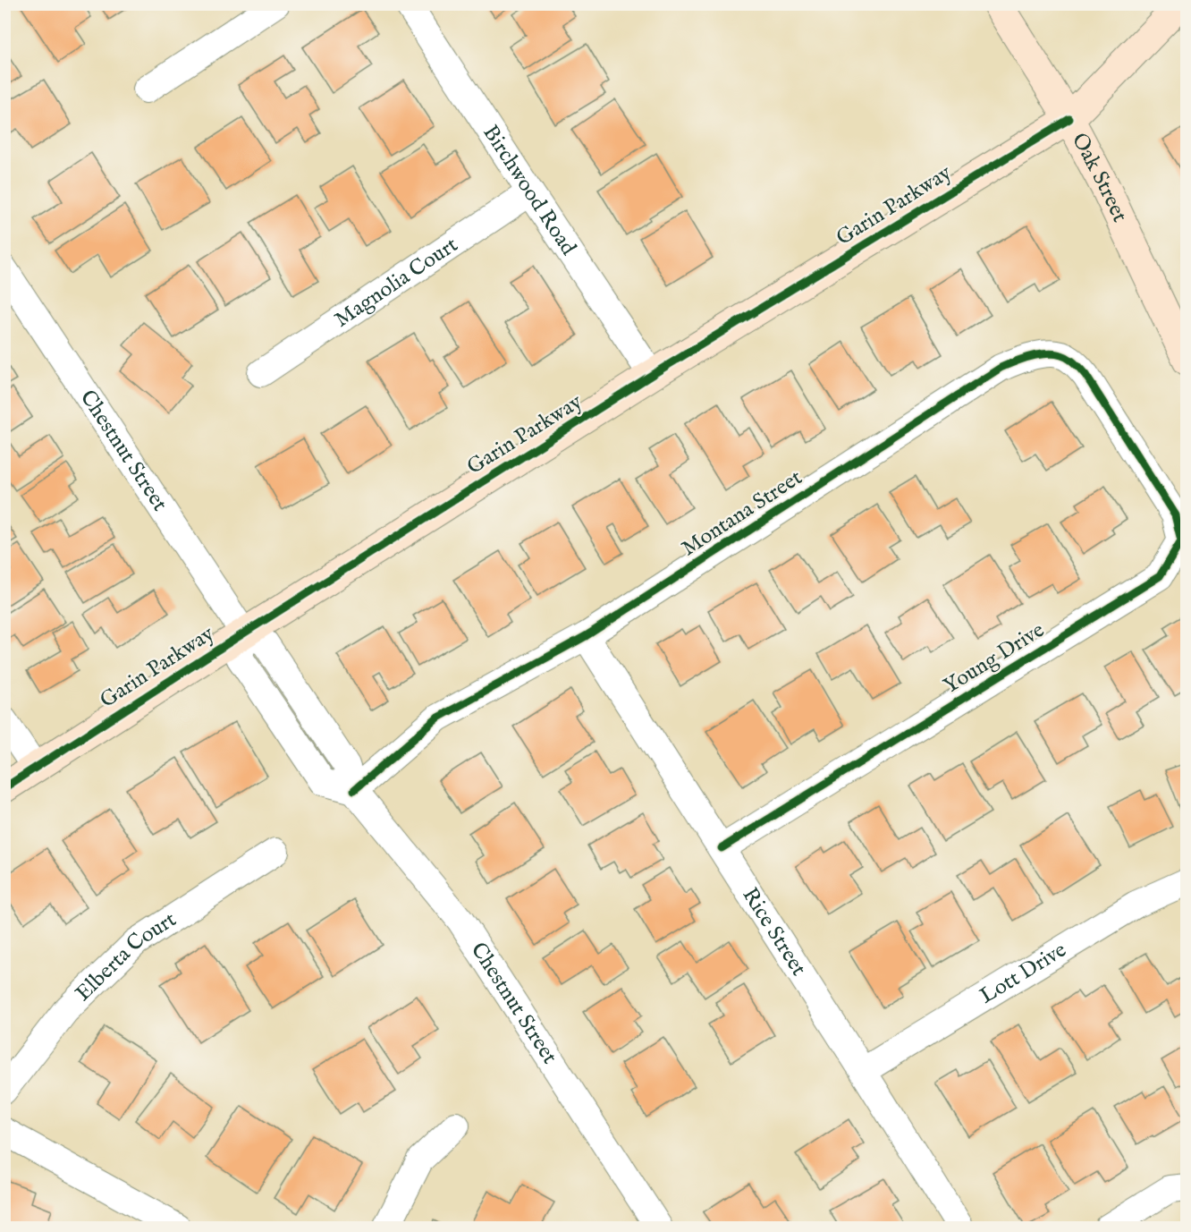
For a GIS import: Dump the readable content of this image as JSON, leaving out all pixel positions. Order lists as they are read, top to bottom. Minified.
{"streets":{"street":["Oak Street","Birchwood Road","Garin Parkway","Magnolia Court","Chestnut Street","Montana Street","Young Drive","Rice Street","Elberta Court","Lott Drive"]},"crossings":[["Oak Street","Garin Parkway"],["Birchwood Road","Garin Parkway"],["Birchwood Road","Magnolia Court"],["Garin Parkway","Chestnut Street"],["Chestnut Street","Montana Street"],["Montana Street","Young Drive"],["Montana Street","Rice Street"],["Young Drive","Rice Street"],["Rice Street","Lott Drive"]]}
